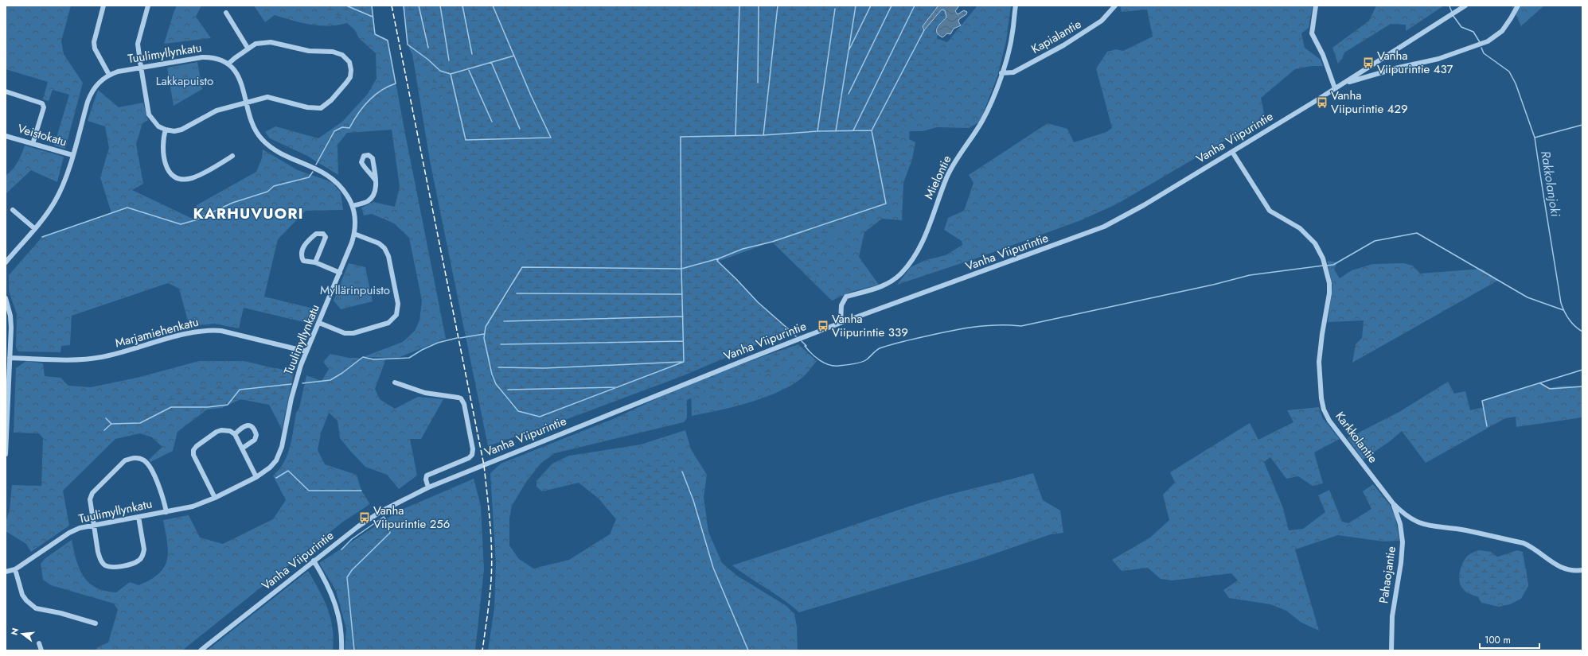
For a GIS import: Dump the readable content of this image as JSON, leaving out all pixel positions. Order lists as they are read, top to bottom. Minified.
{"streets":{"street":["Kapialantie","Tuulimyllynkatu","Veistokatu","Vanha Viipurintie","Mielontie","Marjamiehenkatu","Karkkolantie","Pahaojantie"]},"crossings":[["Kapialantie","Mielontie"],["Tuulimyllynkatu","Veistokatu"],["Tuulimyllynkatu","Marjamiehenkatu"],["Vanha Viipurintie","Mielontie"],["Vanha Viipurintie","Karkkolantie"],["Karkkolantie","Pahaojantie"]],"districts":["KARHUVUORI"],"water":["Rakkolanjoki"],"parks":["Lakkapuisto","Myllärinpuisto"],"places":{"bus stop":["Vanha Viipurintie 437","Vanha Viipurintie 429","Vanha Viipurintie 339","Vanha Viipurintie 256"]},"scale_bar":"100 m","north":"left"}
